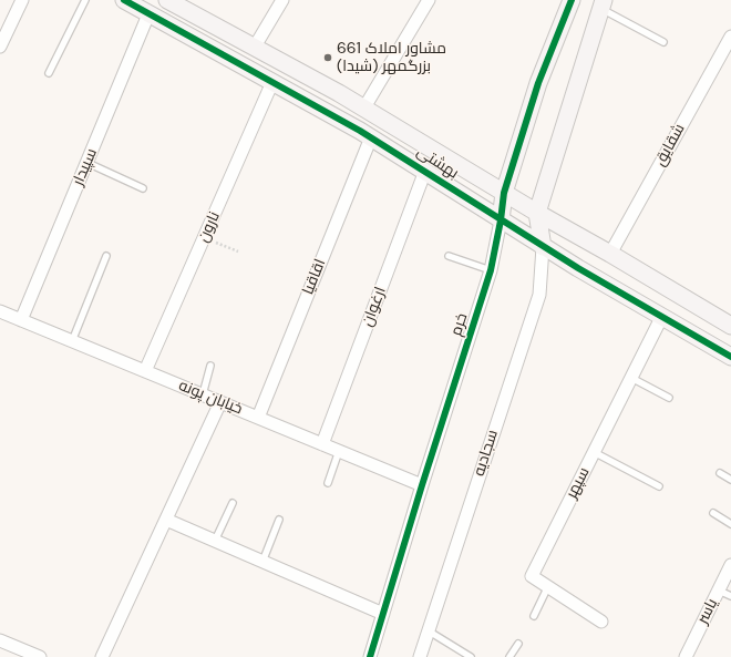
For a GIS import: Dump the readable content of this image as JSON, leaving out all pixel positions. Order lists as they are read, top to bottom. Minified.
{"streets":{"street":["شقایق","بهشتی","سپیدار","نارون","اقاقیا","ارغوان","خرم","خیابان پونه","سجادیه","سپهر","یاسر"]},"crossings":[["شقایق","بهشتی"],["بهشتی","سپیدار"],["بهشتی","نارون"],["بهشتی","اقاقیا"],["بهشتی","ارغوان"],["بهشتی","خرم"],["بهشتی","سجادیه"],["بهشتی","سپهر"],["سپیدار","خیابان پونه"],["نارون","خیابان پونه"],["اقاقیا","خیابان پونه"],["ارغوان","خیابان پونه"],["خرم","خیابان پونه"]],"places":["مشاور املاک 661 بزرگمهر (شیدا)"]}
